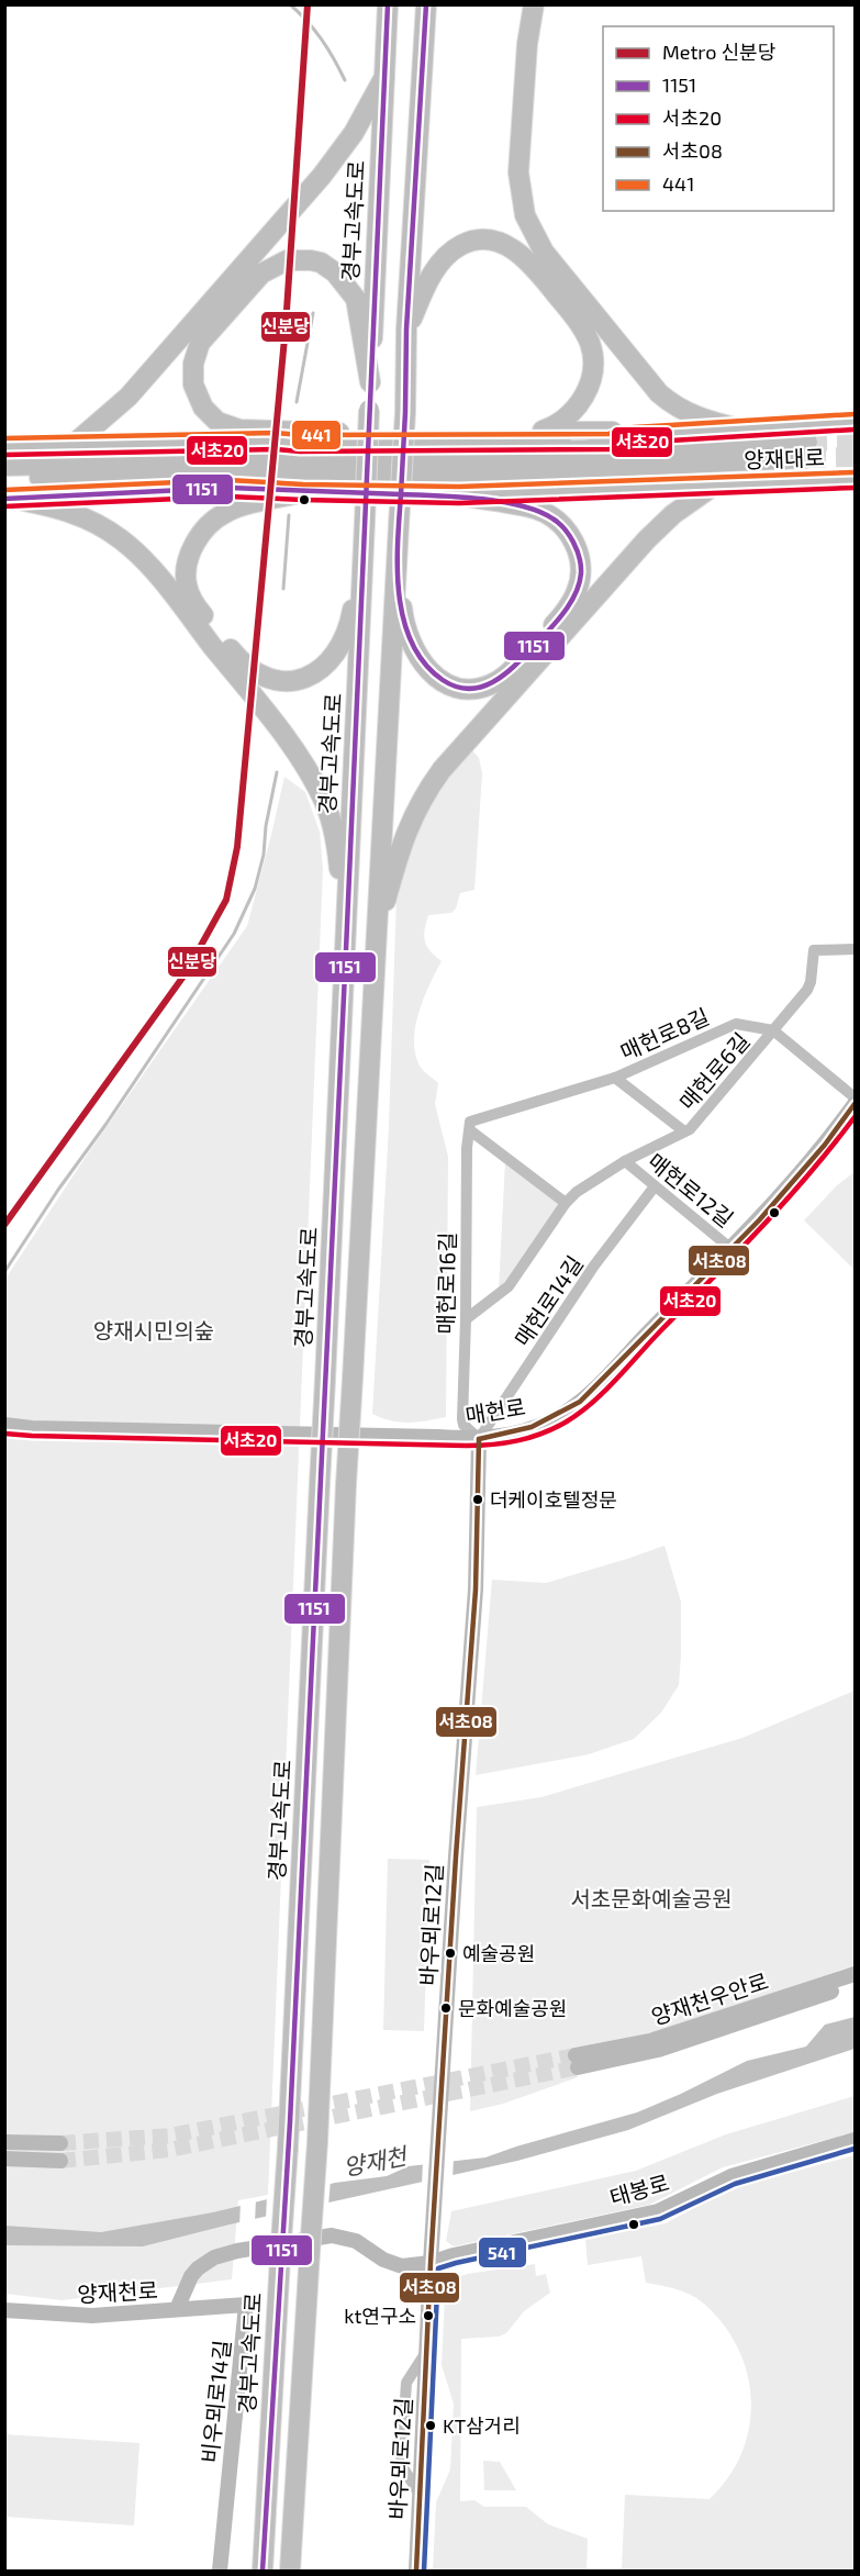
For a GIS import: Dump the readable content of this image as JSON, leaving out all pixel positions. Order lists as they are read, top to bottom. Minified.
{"streets":{"highway":["경부고속도로","양재대로"],"street":["매헌로8길","매헌로6길","매헌로12길","매헌로16길","매헌로14길","매헌로","바우뫼로12길","양재천우안로","태봉로","양재천로","비우뫼로14길"]},"crossings":[["매헌로8길","매헌로6길"],["매헌로8길","매헌로16길"],["매헌로6길","매헌로12길"],["매헌로6길","매헌로16길"],["매헌로12길","매헌로14길"],["매헌로12길","매헌로"],["매헌로16길","매헌로14길"],["매헌로16길","매헌로"],["매헌로16길","바우뫼로12길"],["매헌로14길","매헌로"],["매헌로14길","바우뫼로12길"],["매헌로","바우뫼로12길"],["바우뫼로12길","태봉로"],["바우뫼로12길","양재천로"],["태봉로","양재천로"],["양재천로","비우뫼로14길"]],"water":["양재천"],"parks":["양재시민의숲","서초문화예술공원"],"places":["더케이호텔정문","예술공원","문화예술공원","kt연구소","KT삼거리"],"lines":["metro line 신분당","transit line 1151","transit line 441","transit line 서초20","transit line 서초08","transit line 541"],"legend":["Metro 신분당","1151","서초20","서초08","441"]}
